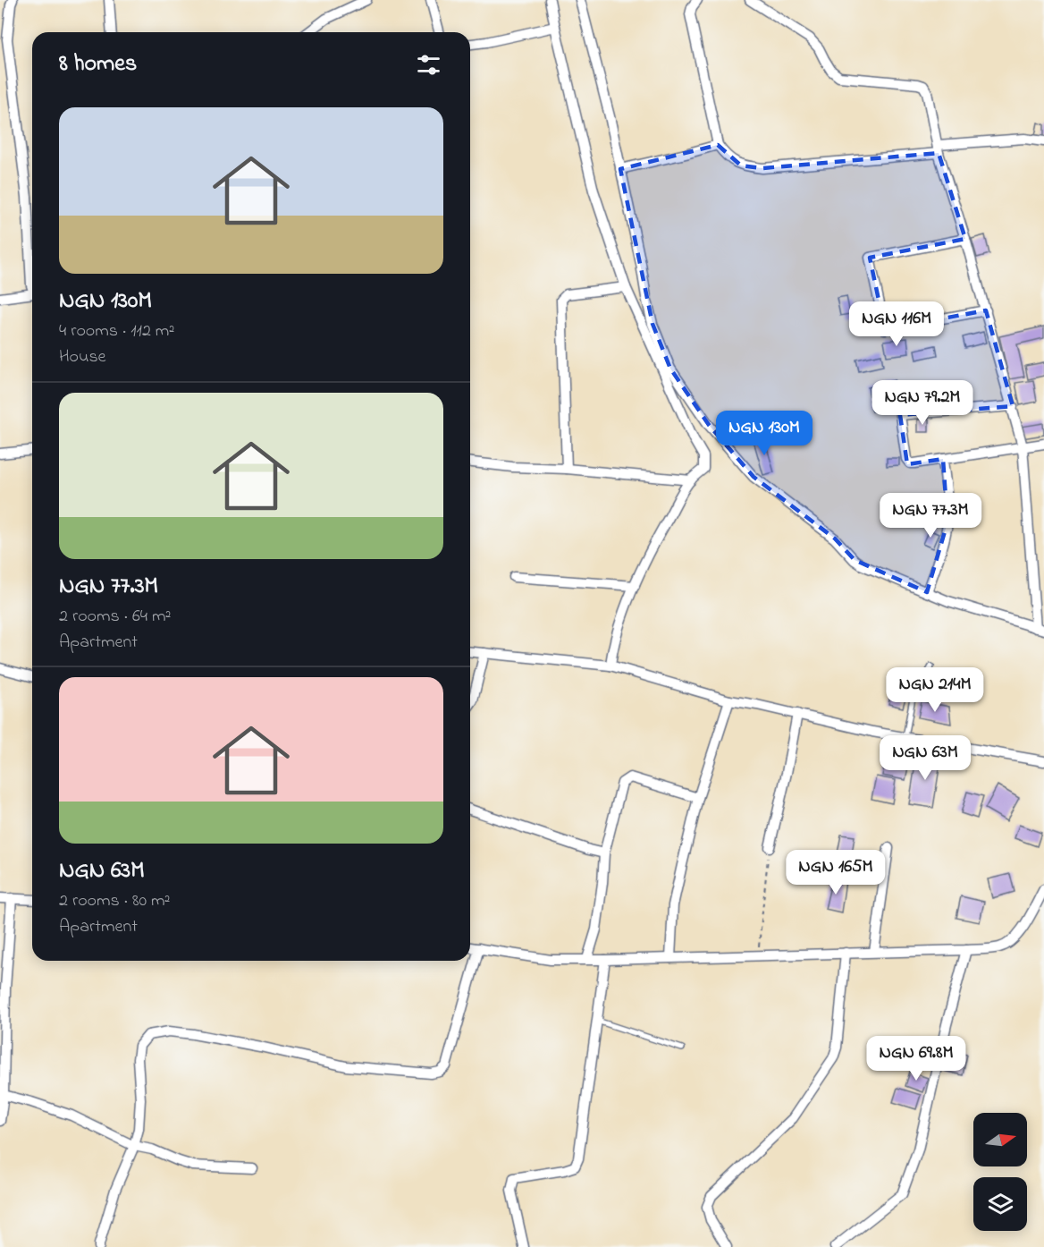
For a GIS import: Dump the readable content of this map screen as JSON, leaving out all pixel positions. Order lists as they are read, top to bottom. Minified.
{"north":"right","page":{"heading":"8 homes","list":[{"name":"NGN 130M","note":"4 rooms · 112 m² · House"},{"name":"NGN 77.3M","note":"2 rooms · 64 m² · Apartment"},{"name":"NGN 63M","note":"2 rooms · 80 m² · Apartment"}],"price":["NGN 116M","NGN 79.2M","NGN 130M","NGN 77.3M","NGN 214M","NGN 63M","NGN 165M","NGN 69.8M"]}}
